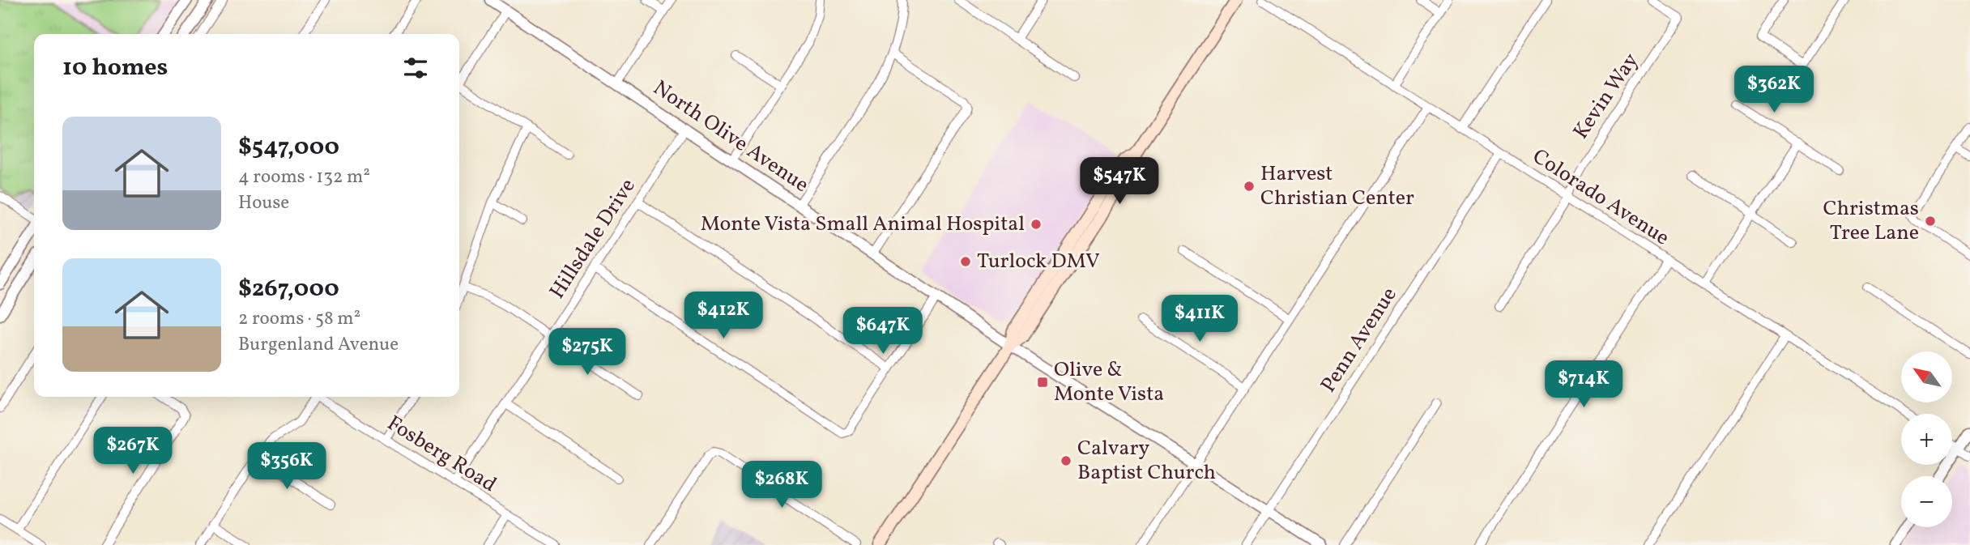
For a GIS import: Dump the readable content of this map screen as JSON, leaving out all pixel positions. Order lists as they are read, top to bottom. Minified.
{"streets":{"street":["Kevin Way","North Olive Avenue","Colorado Avenue","Hillsdale Drive","Penn Avenue","Fosberg Road"]},"crossings":[["Kevin Way","Colorado Avenue"],["North Olive Avenue","Hillsdale Drive"],["North Olive Avenue","Penn Avenue"],["Colorado Avenue","Penn Avenue"],["Hillsdale Drive","Fosberg Road"]],"places":{"other":["Harvest Christian Center","Christmas Tree Lane","Monte Vista Small Animal Hospital","Turlock DMV","Calvary Baptist Church"],"transit":["Olive & Monte Vista"]},"north":"top left","page":{"heading":"10 homes","price":["$362K","$547K","$412K","$411K","$647K","$275K","$714K","$267K","$356K","$268K"],"list":[{"name":"$547,000","note":"4 rooms · 132 m² · House"},{"name":"$267,000","note":"2 rooms · 58 m² · Burgenland Avenue"}],"map_buttons":["+","−"]}}
